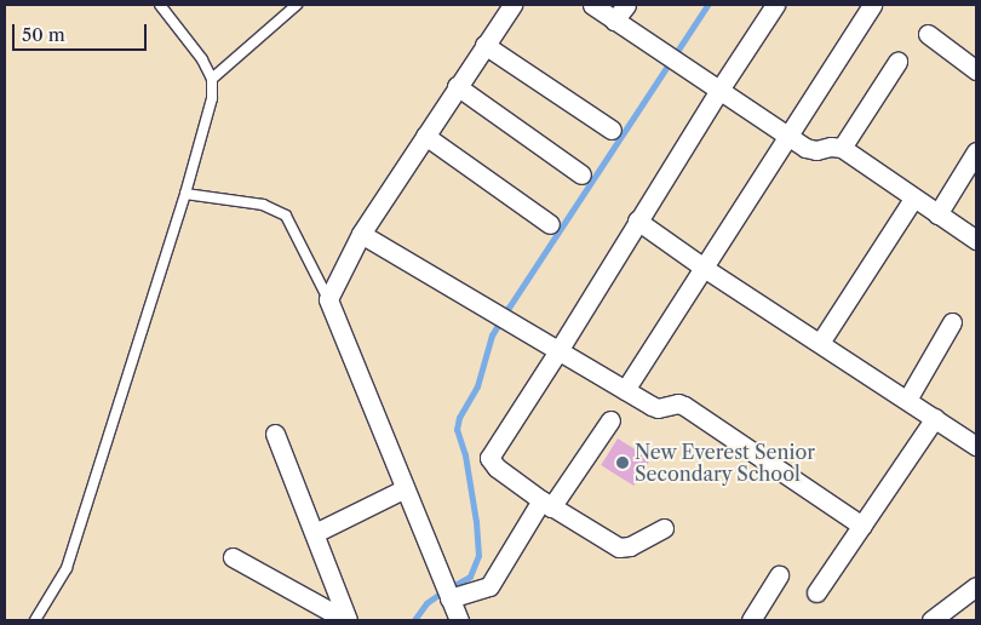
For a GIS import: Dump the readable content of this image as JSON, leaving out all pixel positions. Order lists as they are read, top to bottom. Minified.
{"places":["New Everest Senior Secondary School"],"scale_bar":"50 m"}
